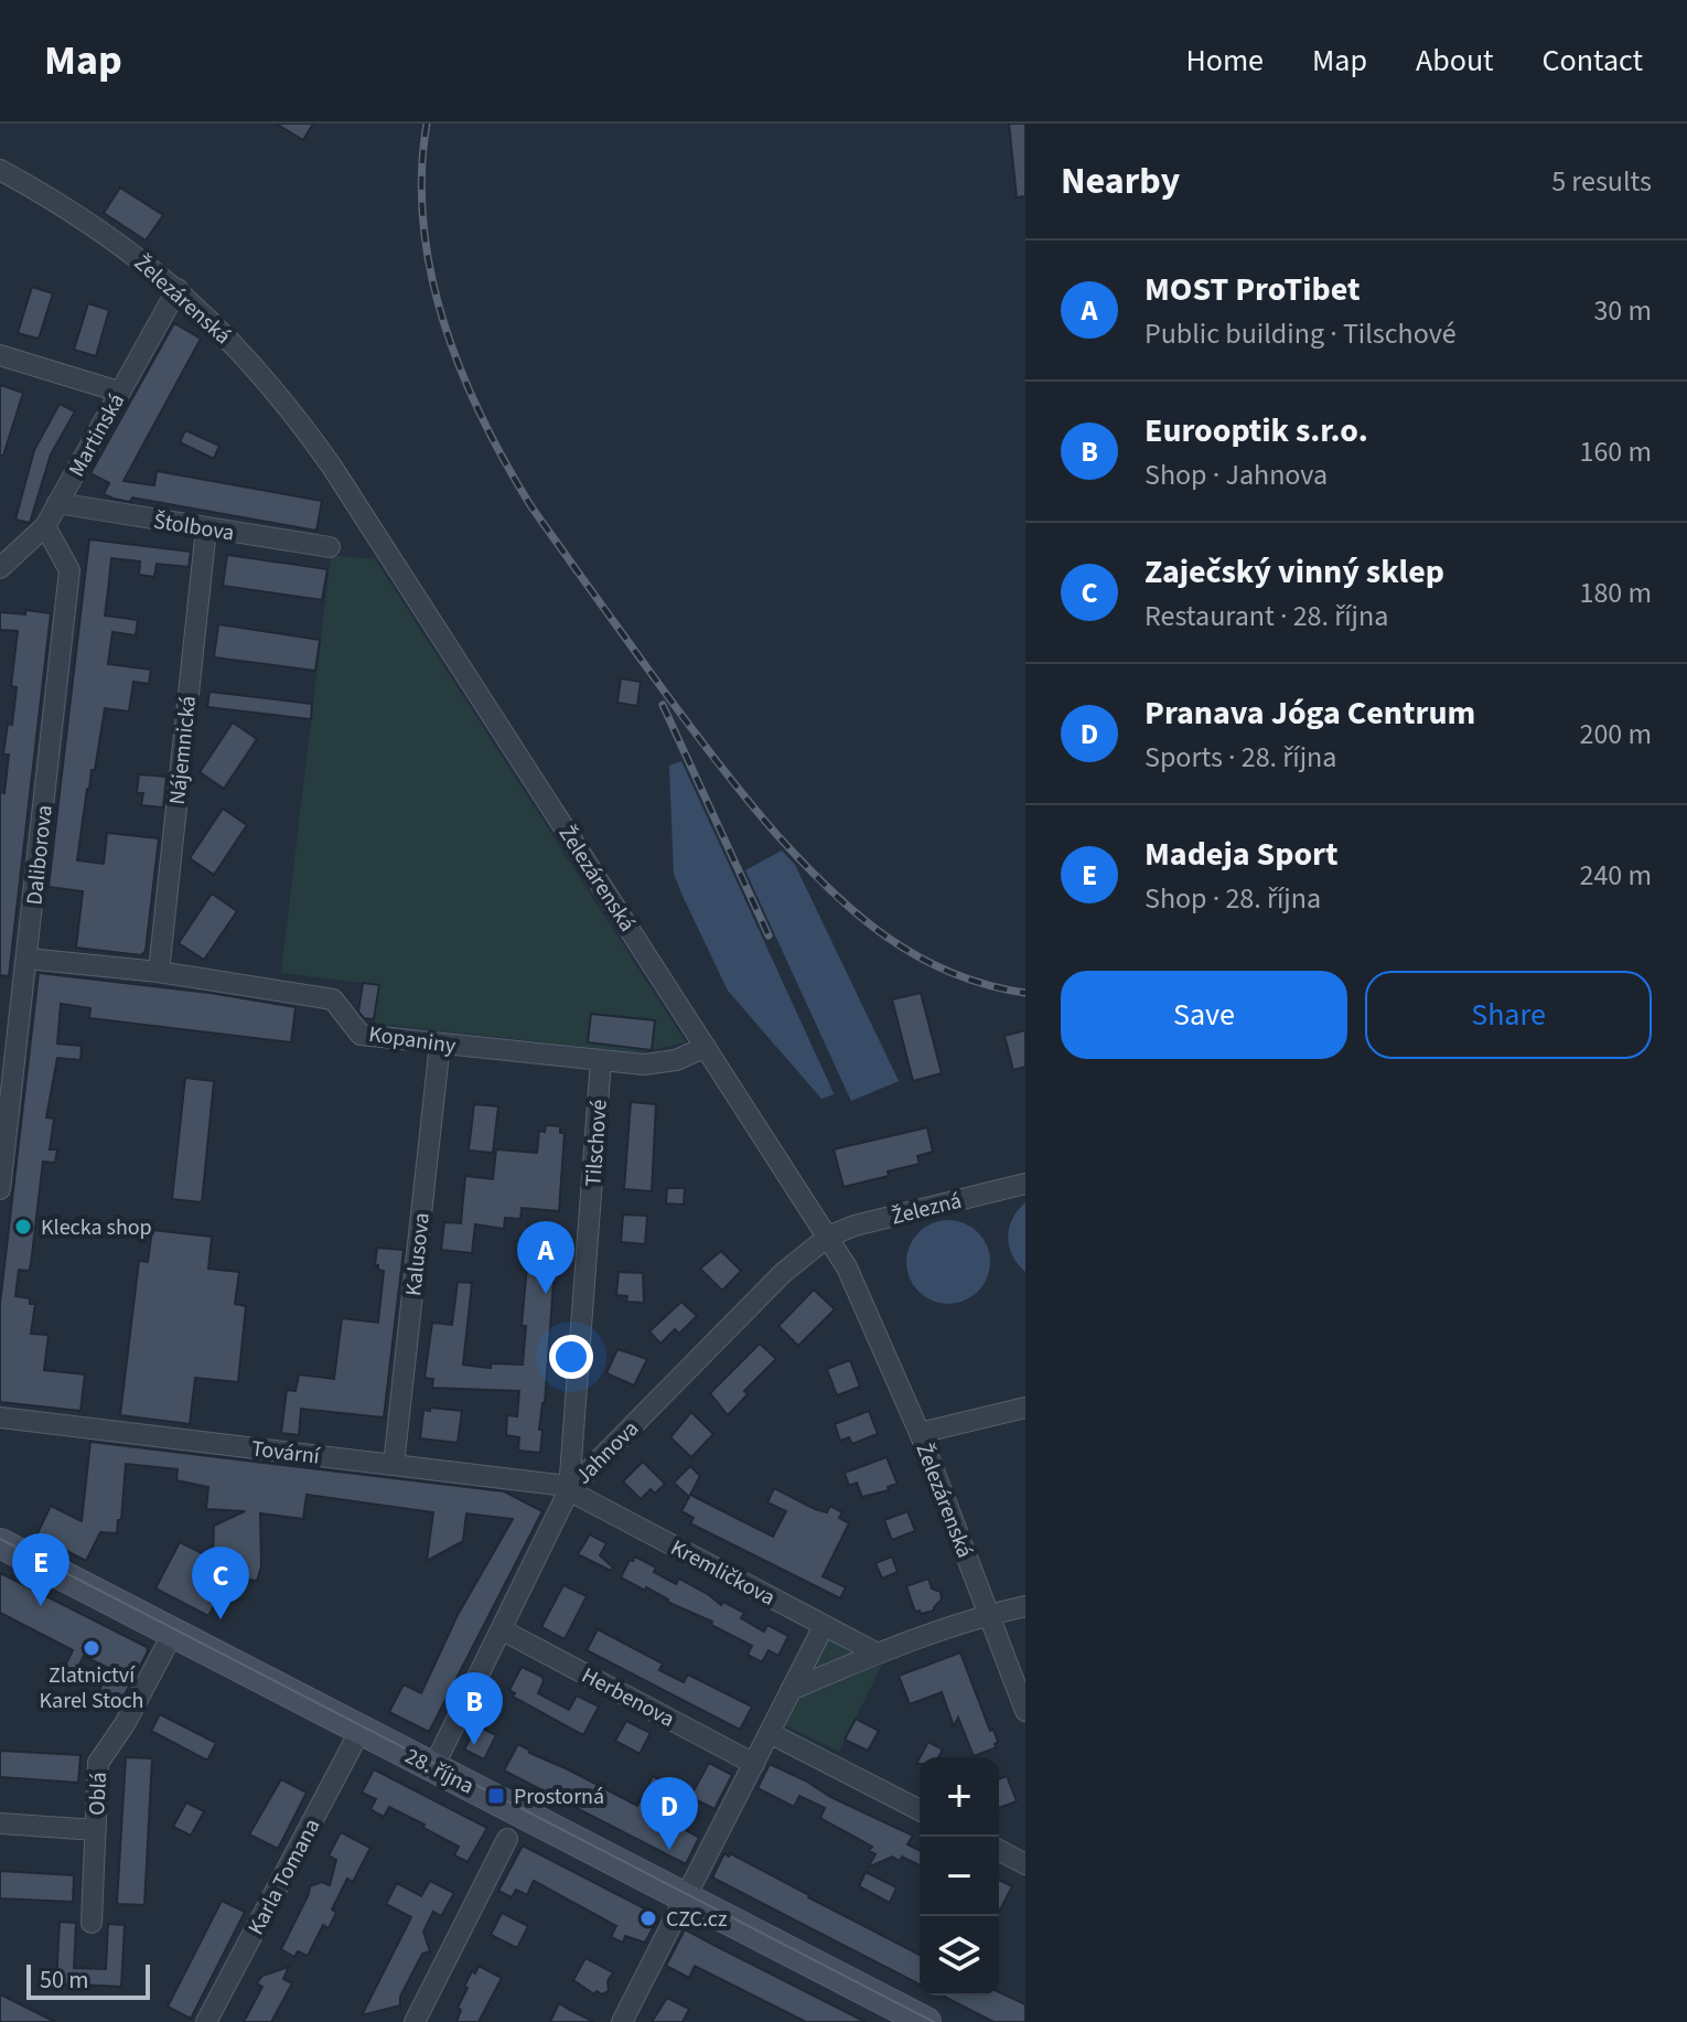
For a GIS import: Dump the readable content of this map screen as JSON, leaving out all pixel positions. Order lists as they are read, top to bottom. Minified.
{"streets":{"main road":["28. října"],"street":["Železárenská","Martinská","Štolbova","Nájemnická","Daliborova","Kopaniny","Tilschové","Železná","Kalusova","Tovární","Jahnova","Kremličkova","Herbenova","Oblá","Karla Tomana"]},"crossings":[["Železárenská","Martinská"],["Železárenská","Kopaniny"],["Železárenská","Železná"],["Železárenská","Jahnova"],["Martinská","Štolbova"],["Martinská","Daliborova"],["Štolbova","Nájemnická"],["Nájemnická","Kopaniny"],["Daliborova","Kopaniny"],["Kopaniny","Tilschové"],["Kopaniny","Kalusova"],["Tilschové","Tovární"],["Tilschové","Jahnova"],["Tilschové","Kremličkova"],["Železná","Jahnova"],["Kalusova","Tovární"],["Tovární","Jahnova"],["Tovární","Kremličkova"],["Jahnova","Kremličkova"],["Jahnova","Herbenova"],["Jahnova","28. října"],["28. října","Oblá"],["28. října","Karla Tomana"]],"places":{"other":["Klecka shop","Zlatnictví Karel Stoch","CZC.cz"],"transit":["Prostorná"]},"scale_bar":"50 m","page":{"header":"Map","nav":["Home","Map","About","Contact"],"heading":["Nearby","5 results"],"list":[{"mark":"A","name":"MOST ProTibet","note":"Public building · Tilschové","value":"30 m"},{"mark":"B","name":"Eurooptik s.r.o.","note":"Shop · Jahnova","value":"160 m"},{"mark":"C","name":"Zaječský vinný sklep","note":"Restaurant · 28. října","value":"180 m"},{"mark":"D","name":"Pranava Jóga Centrum","note":"Sports · 28. října","value":"200 m"},{"mark":"E","name":"Madeja Sport","note":"Shop · 28. října","value":"240 m"}],"buttons":["Save","Share"],"pins":["A","E","C","B","D"],"map_buttons":["+","−"],"scale":"50 m"}}
